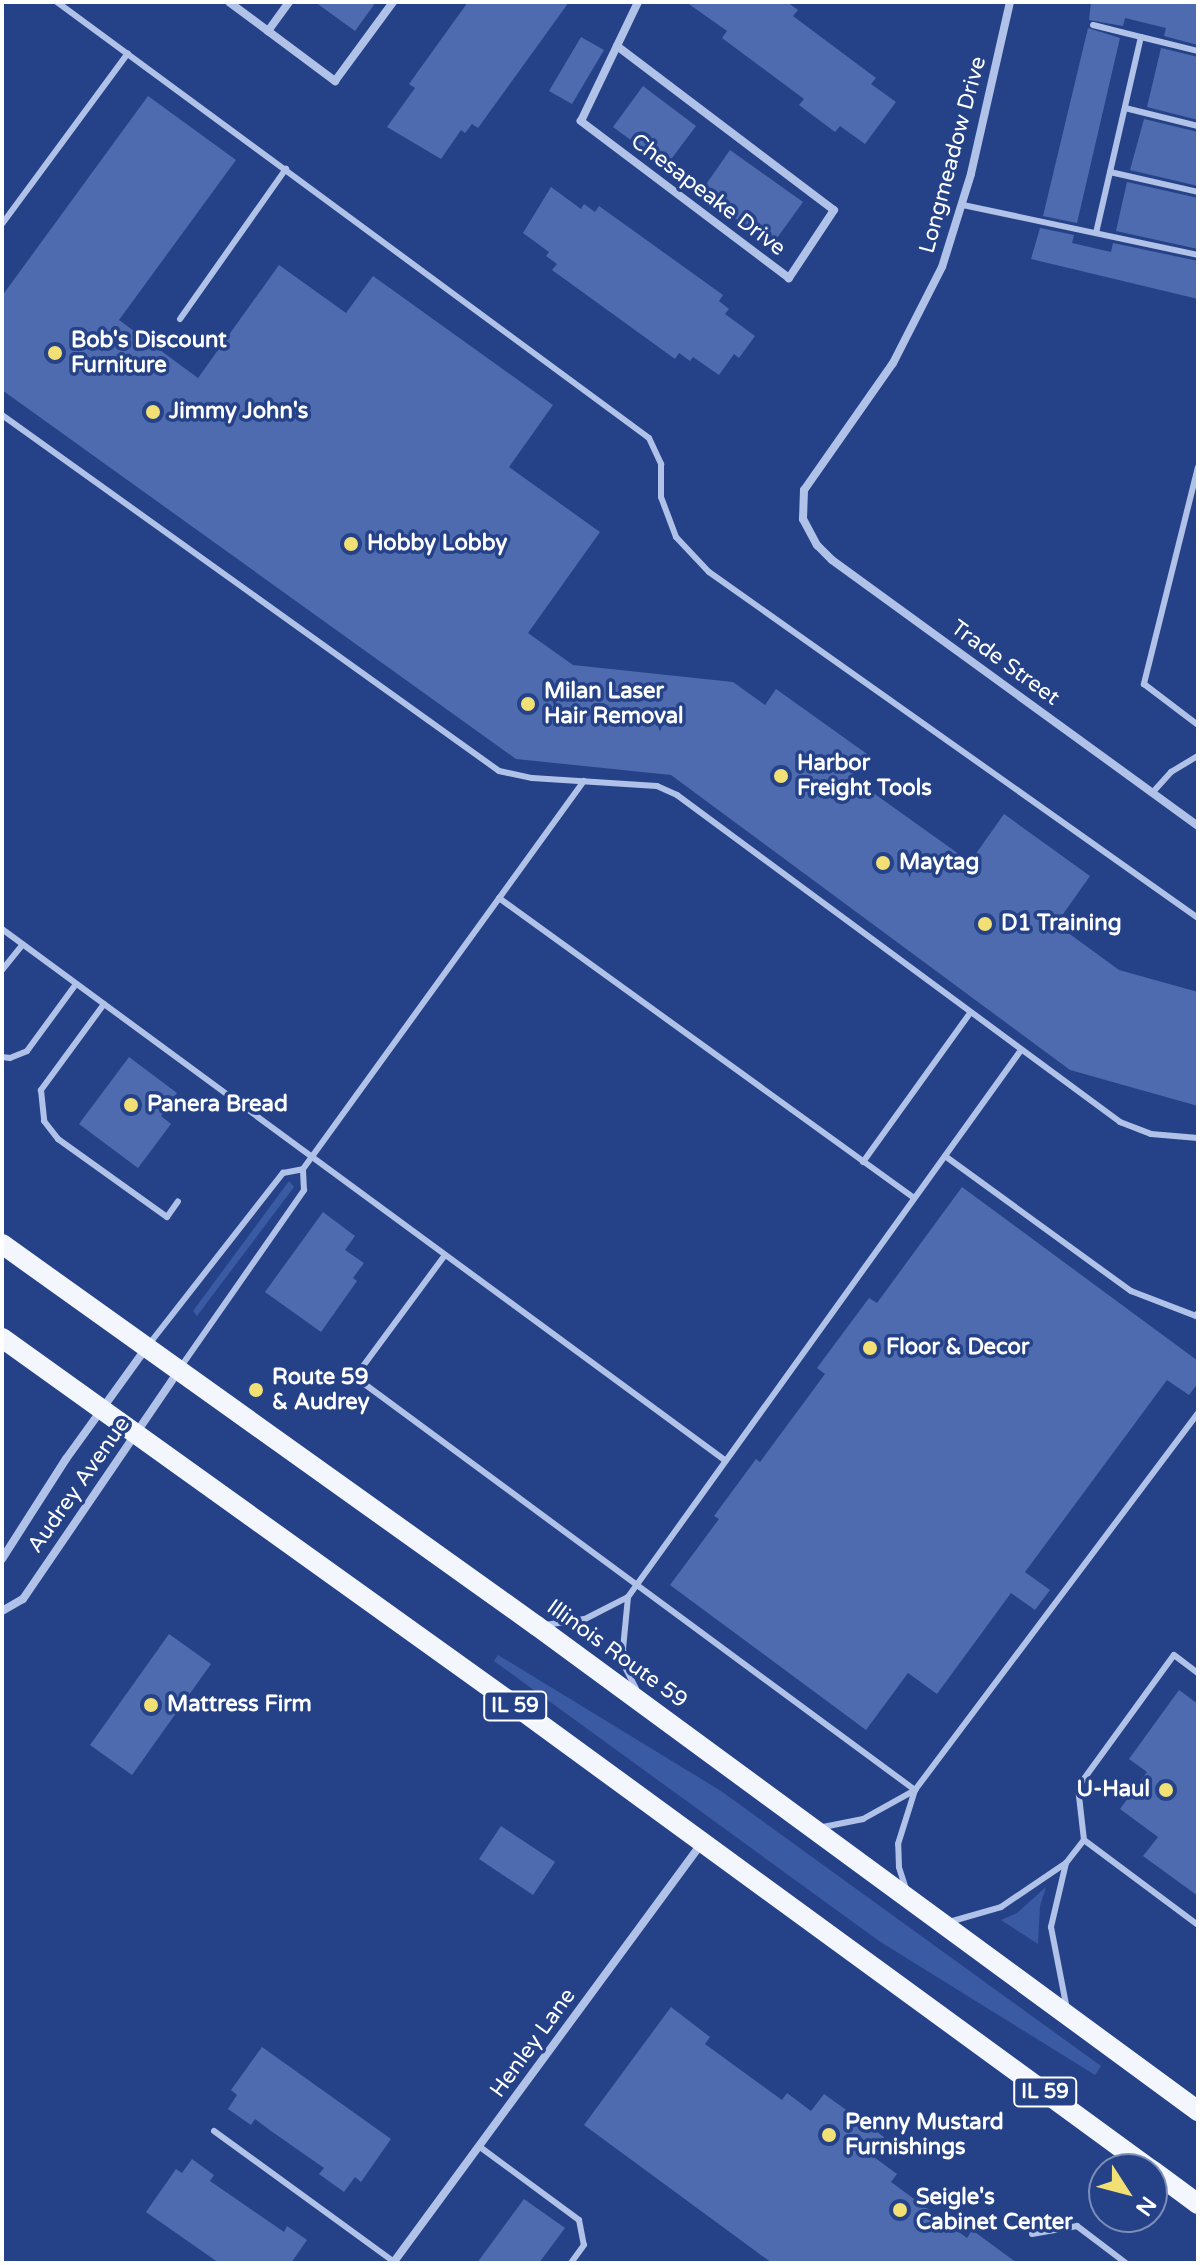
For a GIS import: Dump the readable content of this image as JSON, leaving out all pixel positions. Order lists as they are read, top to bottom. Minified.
{"streets":{"main road":["Illinois Route 59","IL 59"],"street":["Longmeadow Drive","Chesapeake Drive","Trade Street","Audrey Avenue","Henley Lane"]},"crossings":[["Longmeadow Drive","Trade Street"],["Audrey Avenue","Illinois Route 59"],["Audrey Avenue","IL 59"],["IL 59","Henley Lane"]],"places":["Bob's Discount Furniture","Jimmy John's","Hobby Lobby","Milan Laser Hair Removal","Harbor Freight Tools","Maytag","D1 Training","Panera Bread","Floor & Decor","Route 59 & Audrey","Mattress Firm","U-Haul","Penny Mustard Furnishings","Seigle's Cabinet Center"],"north":"bottom right"}
